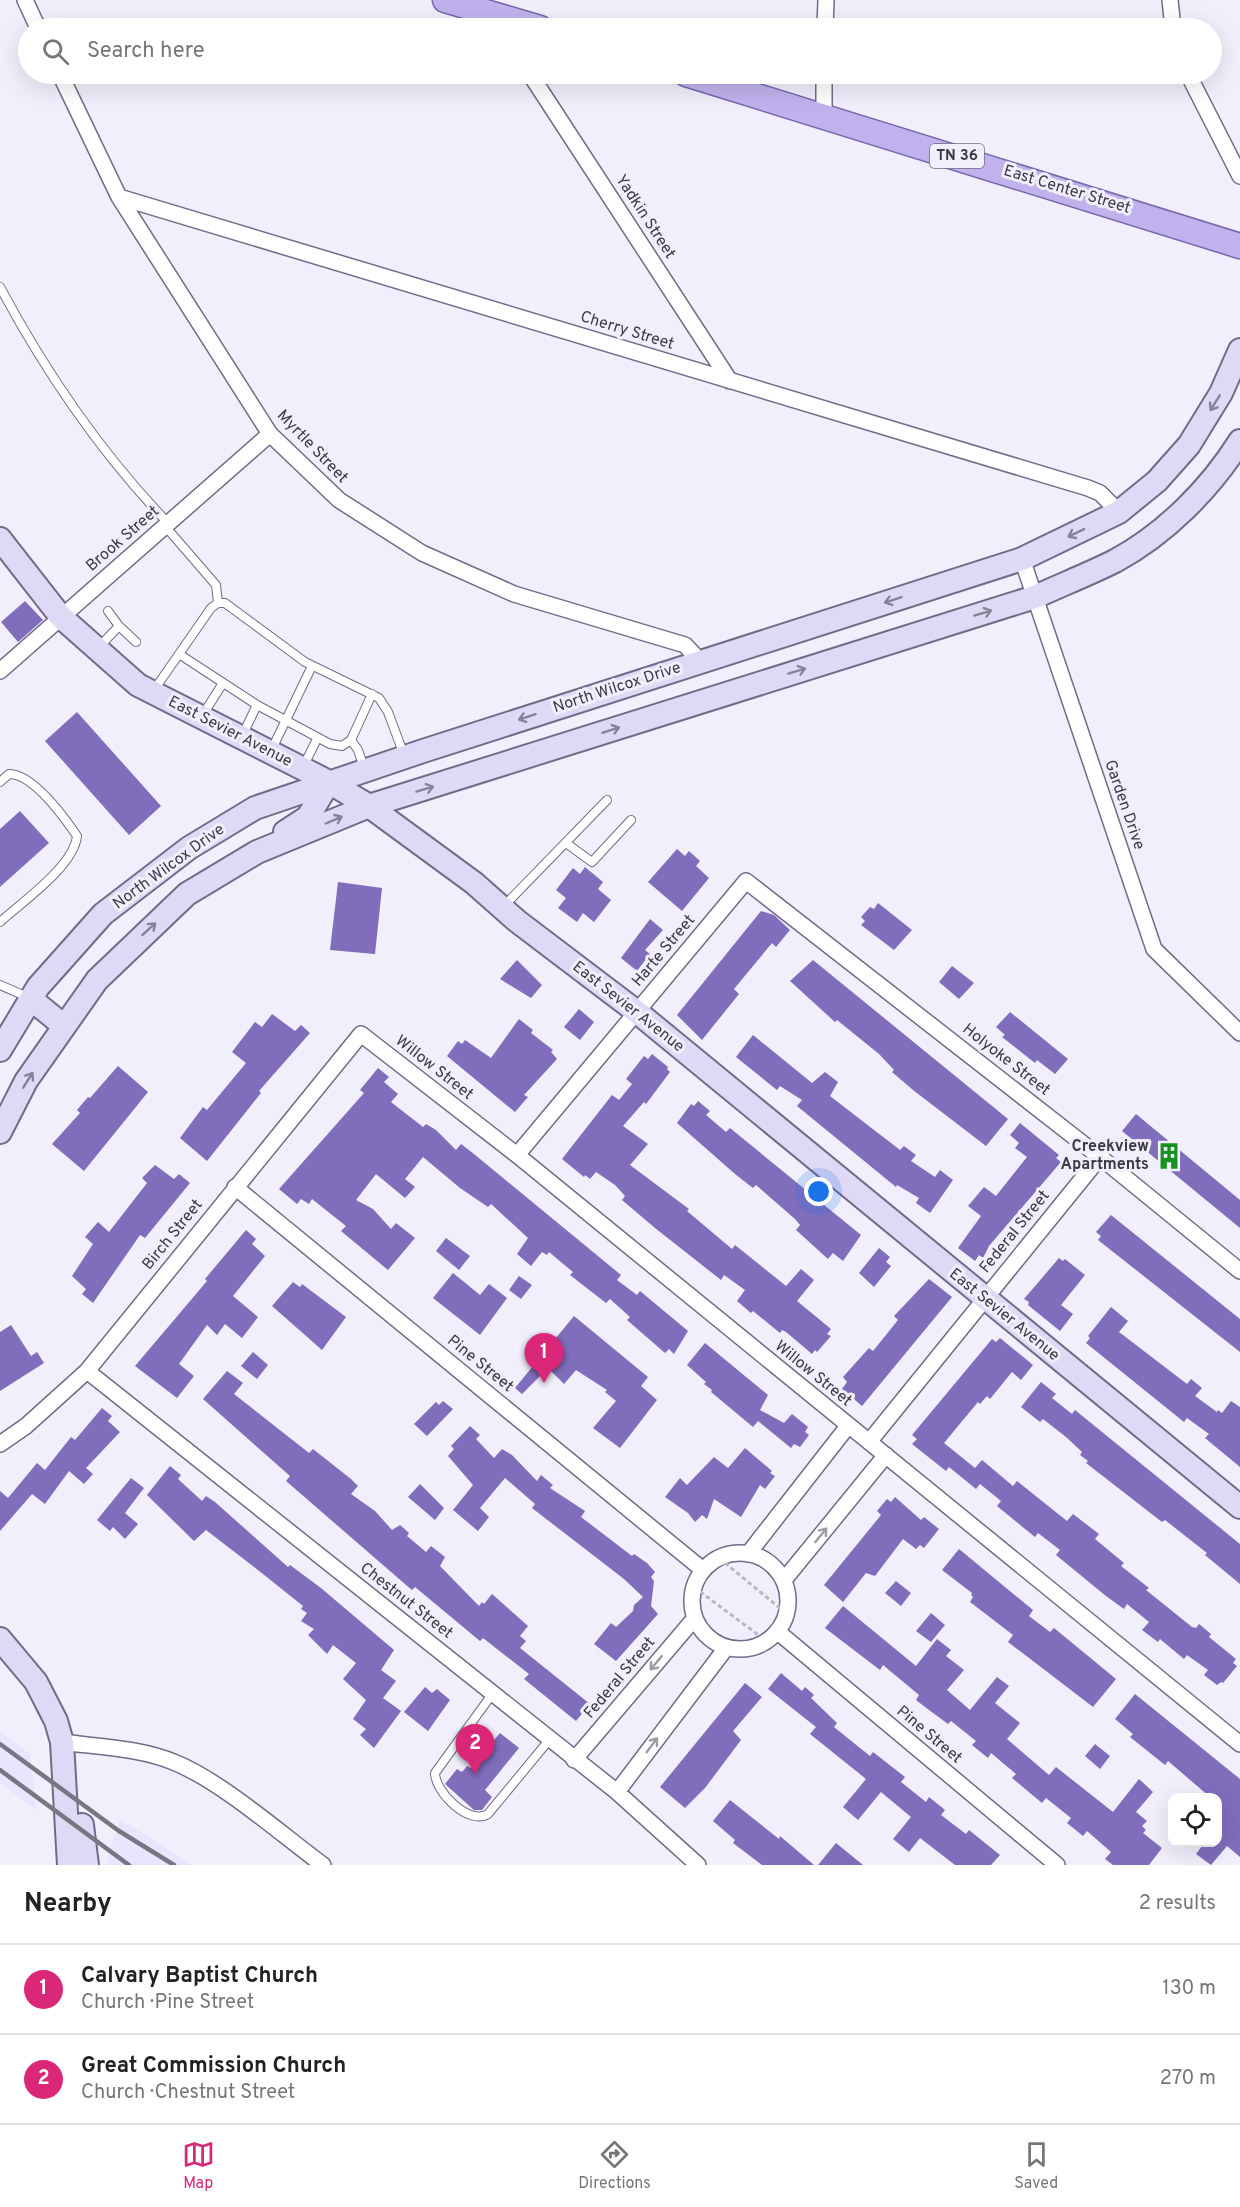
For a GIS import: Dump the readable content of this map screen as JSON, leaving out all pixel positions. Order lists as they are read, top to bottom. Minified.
{"streets":{"main road":["TN 36","East Center Street","North Wilcox Drive","East Sevier Avenue"],"street":["Yadkin Street","Cherry Street","Myrtle Street","Brook Street","Garden Drive","Harte Street","Holyoke Street","Willow Street","Federal Street","Birch Street","Pine Street","Chestnut Street"]},"crossings":[["Yadkin Street","Cherry Street"],["Cherry Street","Myrtle Street"],["Cherry Street","North Wilcox Drive"],["Myrtle Street","Brook Street"],["Myrtle Street","North Wilcox Drive"],["Brook Street","East Sevier Avenue"],["North Wilcox Drive","East Sevier Avenue"],["North Wilcox Drive","Garden Drive"],["East Sevier Avenue","Harte Street"],["East Sevier Avenue","Federal Street"],["Harte Street","Holyoke Street"],["Harte Street","Willow Street"],["Holyoke Street","Federal Street"],["Willow Street","Federal Street"],["Willow Street","Birch Street"],["Federal Street","Chestnut Street"],["Birch Street","Pine Street"],["Birch Street","Chestnut Street"]],"places":{"building":["Creekview Apartments"]},"page":{"search":"Search here","pins":["1","2"],"heading":["Nearby","2 results"],"list":[{"mark":"1","name":"Calvary Baptist Church","note":"Church · Pine Street","value":"130 m"},{"mark":"2","name":"Great Commission Church","note":"Church · Chestnut Street","value":"270 m"}],"nav":["Map","Directions","Saved"]}}
